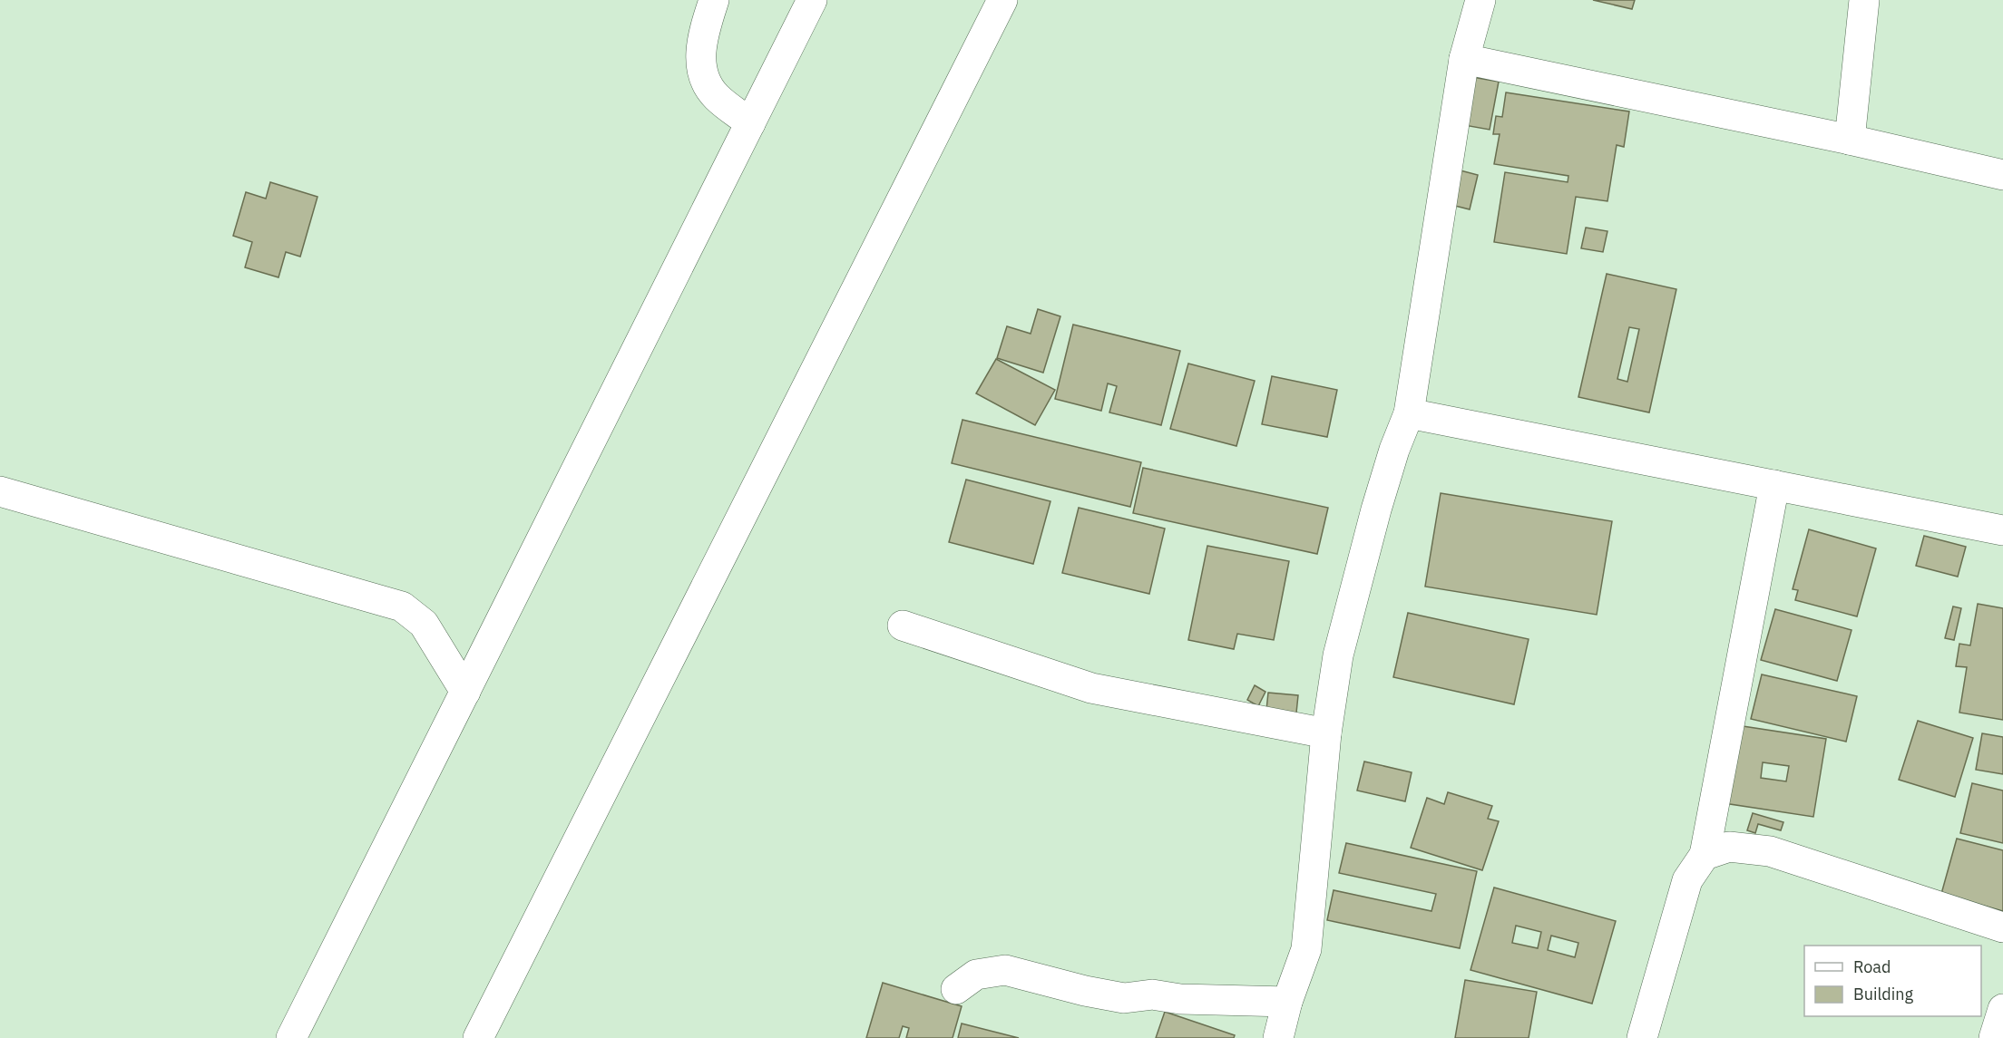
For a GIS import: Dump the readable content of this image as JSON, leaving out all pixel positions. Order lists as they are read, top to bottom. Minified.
{"legend":["Road","Building"]}
